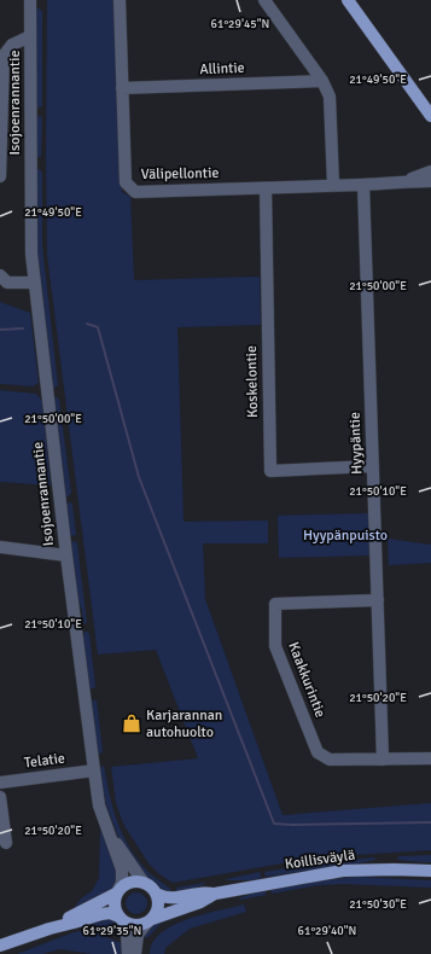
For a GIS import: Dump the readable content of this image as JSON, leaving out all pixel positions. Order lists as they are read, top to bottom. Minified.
{"streets":{"main road":["Koillisväylä"],"street":["Allintie","Isojoenrannantie","Välipellontie","Koskelontie","Hyypäntie","Kaakkurintie","Telatie"]},"crossings":[["Allintie","Välipellontie"],["Isojoenrannantie","Telatie"],["Isojoenrannantie","Koillisväylä"],["Välipellontie","Koskelontie"],["Välipellontie","Hyypäntie"],["Koskelontie","Hyypäntie"],["Hyypäntie","Kaakkurintie"]],"parks":["Hyypänpuisto"],"places":{"shop":["Karjarannan autohuolto"]},"coordinates":["61°29'45\"N","21°49'50\"E","21°50'00\"E","21°50'10\"E","21°50'20\"E","21°50'30\"E","61°29'35\"N","61°29'40\"N"]}
